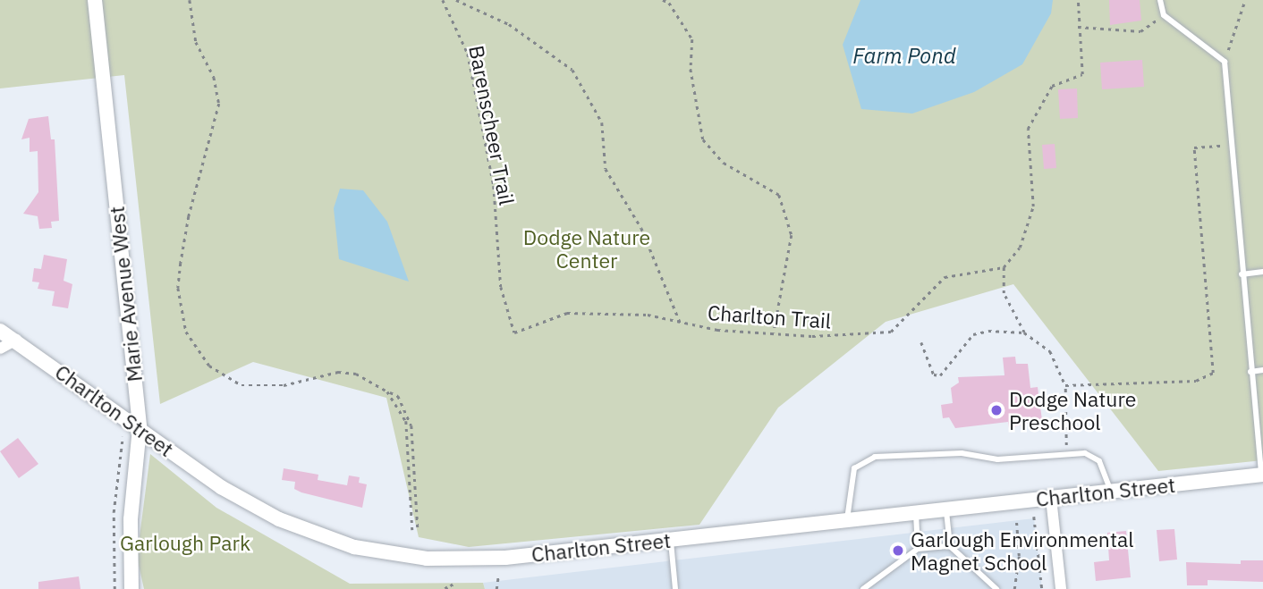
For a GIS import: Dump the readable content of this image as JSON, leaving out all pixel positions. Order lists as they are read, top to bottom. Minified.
{"streets":{"street":["Marie Avenue West","Charlton Street"],"path":["Barenscheer Trail","Charlton Trail"]},"crossings":[["Barenscheer Trail","Charlton Trail"],["Marie Avenue West","Charlton Street"]],"water":["Farm Pond"],"parks":["Dodge Nature Center","Garlough Park"],"places":["Dodge Nature Preschool","Garlough Environmental Magnet School"]}
